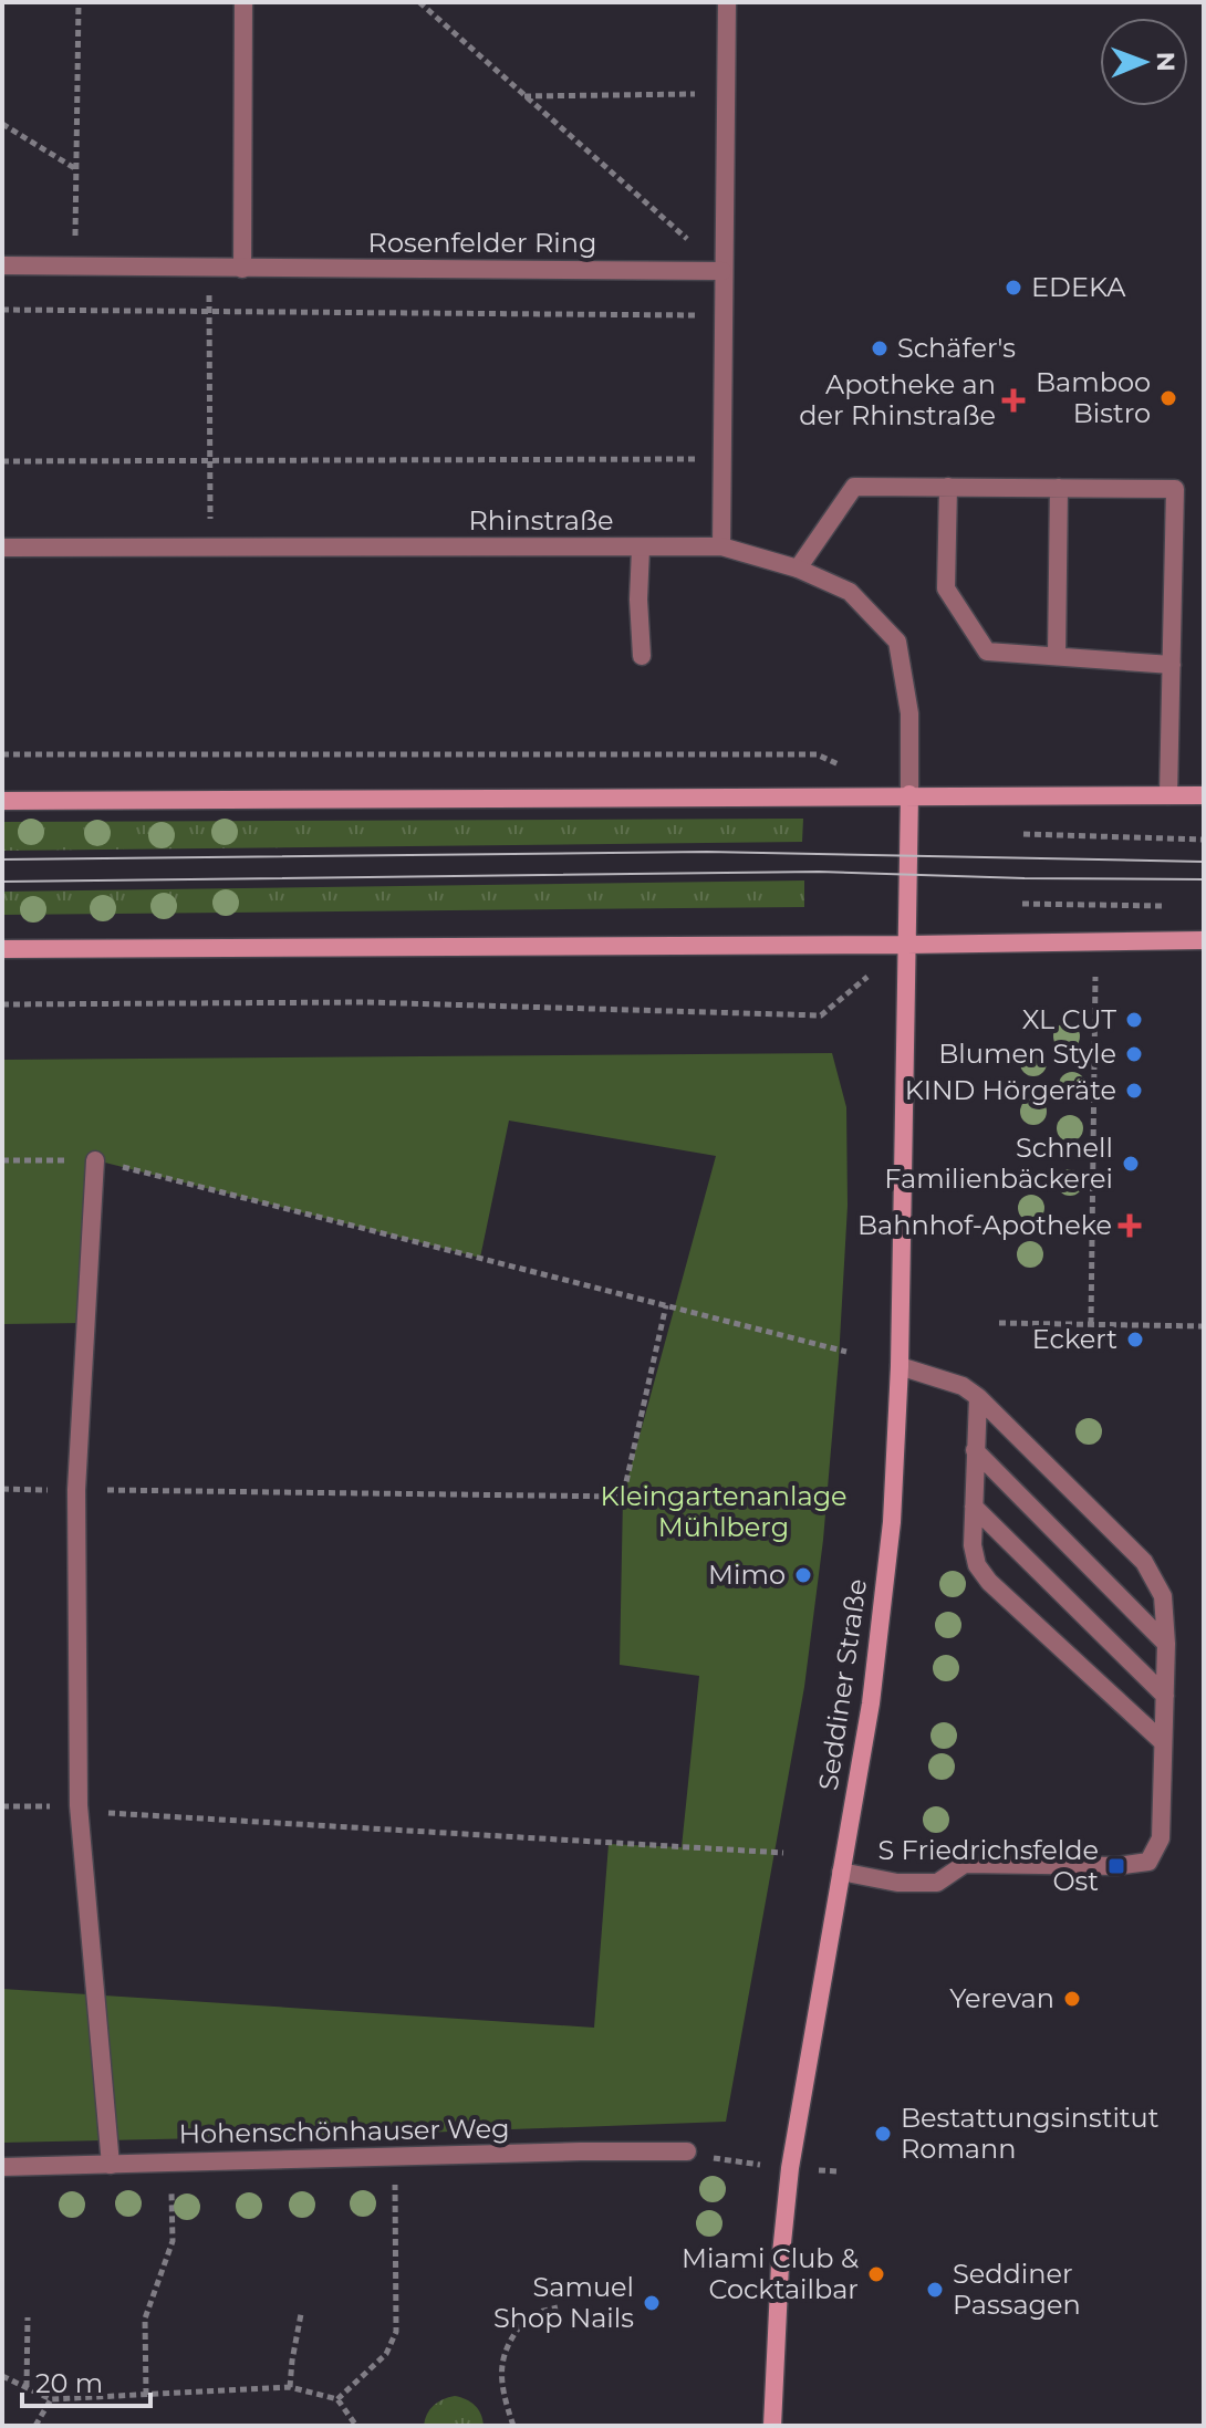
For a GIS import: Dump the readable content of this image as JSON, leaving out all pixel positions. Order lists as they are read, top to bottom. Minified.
{"streets":{"main road":["Rhinstraße","Seddiner Straße"],"street":["Rosenfelder Ring","Hohenschönhauser Weg"]},"crossings":[["Rhinstraße","Seddiner Straße"]],"parks":["Kleingartenanlage Mühlberg"],"places":{"other":["EDEKA","Schäfer's","Bamboo Bistro","XL CUT","Blumen Style","KIND Hörgeräte","Schnell Familienbäckerei","Eckert","Mimo","Yerevan","Bestattungsinstitut Romann","Miami Club & Cocktailbar","Seddiner Passagen","Samuel Shop Nails"],"health":["Apotheke an der Rhinstraße","Bahnhof-Apotheke"],"transit":["S Friedrichsfelde Ost"]},"scale_bar":"20 m","north":"right"}
